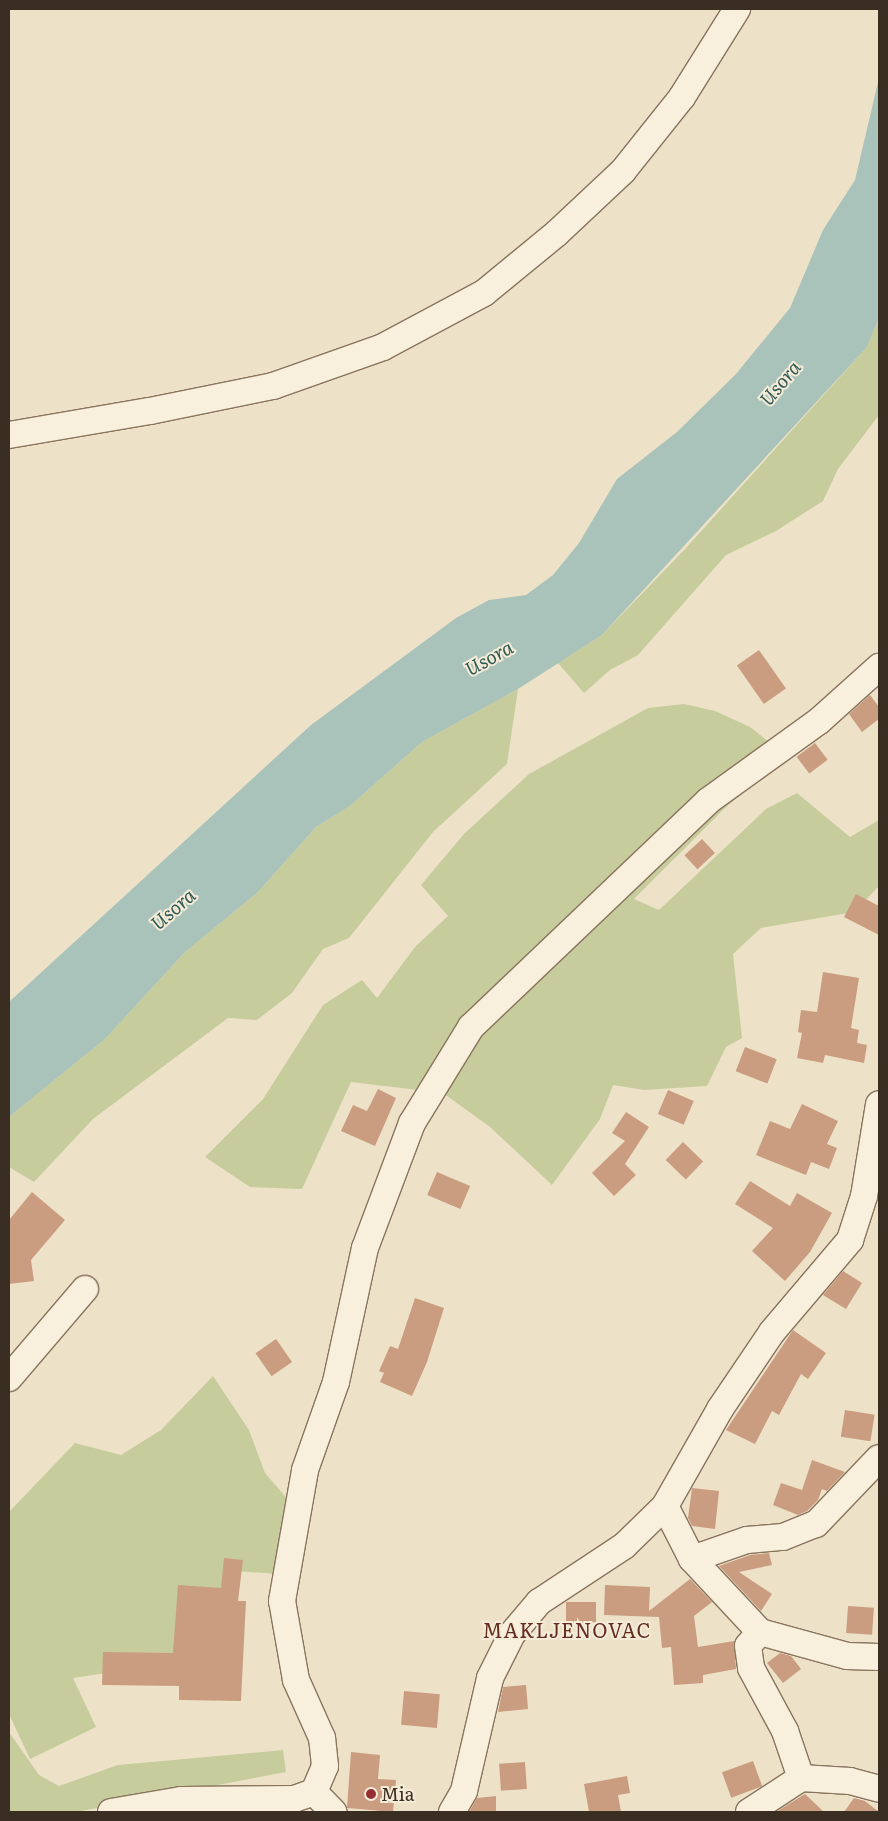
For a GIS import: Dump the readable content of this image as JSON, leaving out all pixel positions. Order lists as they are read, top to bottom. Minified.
{"districts":["MAKLJENOVAC"],"water":["Usora"],"places":["Mia"]}
